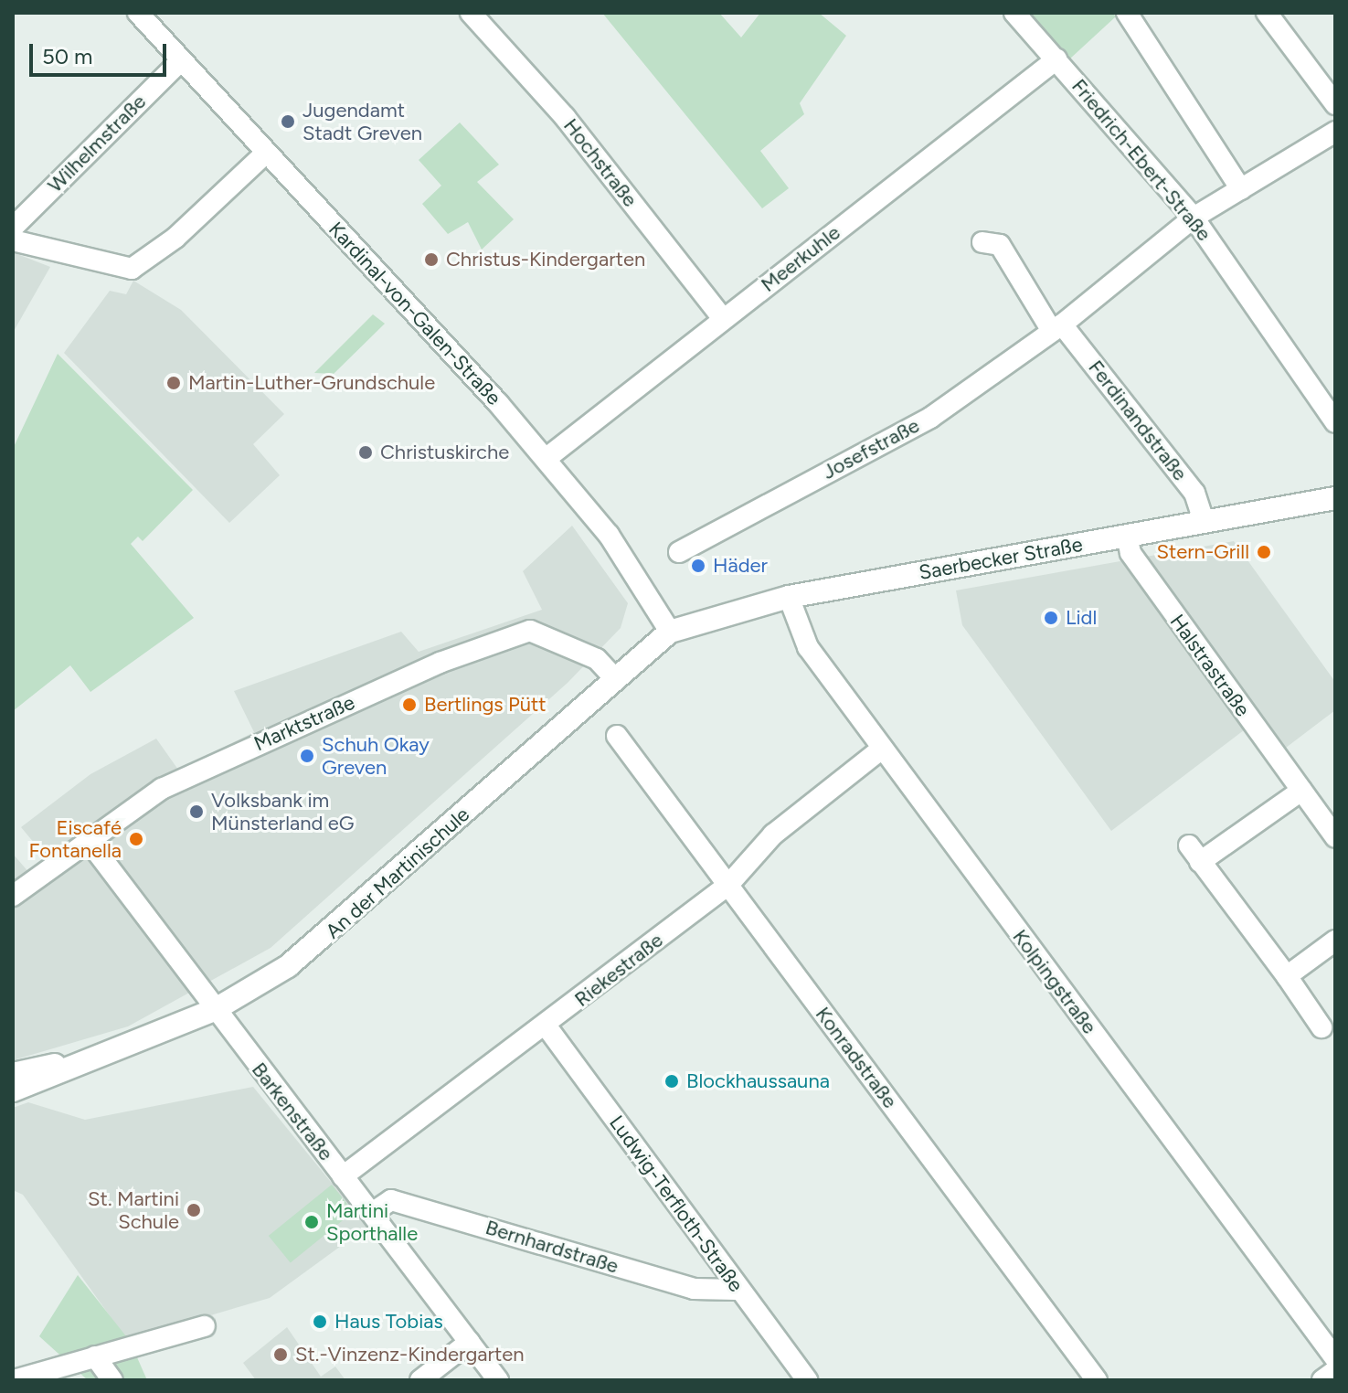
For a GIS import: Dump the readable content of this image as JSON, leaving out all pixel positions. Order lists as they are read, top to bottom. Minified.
{"streets":{"street":["Wilhelmstraße","Friedrich-Ebert-Straße","Hochstraße","Meerkuhle","Kardinal-von-Galen-Straße","Ferdinandstraße","Josefstraße","Saerbecker Straße","Halstrastraße","Marktstraße","An der Martinischule","Riekestraße","Kolpingstraße","Konradstraße","Barkenstraße","Ludwig-Terfloth-Straße","Bernhardstraße"]},"crossings":[["Wilhelmstraße","Kardinal-von-Galen-Straße"],["Friedrich-Ebert-Straße","Meerkuhle"],["Friedrich-Ebert-Straße","Josefstraße"],["Hochstraße","Meerkuhle"],["Meerkuhle","Kardinal-von-Galen-Straße"],["Kardinal-von-Galen-Straße","Saerbecker Straße"],["Kardinal-von-Galen-Straße","An der Martinischule"],["Ferdinandstraße","Josefstraße"],["Ferdinandstraße","Saerbecker Straße"],["Saerbecker Straße","Halstrastraße"],["Saerbecker Straße","An der Martinischule"],["Saerbecker Straße","Kolpingstraße"],["Marktstraße","An der Martinischule"],["Marktstraße","Barkenstraße"],["An der Martinischule","Barkenstraße"],["Riekestraße","Kolpingstraße"],["Riekestraße","Konradstraße"],["Riekestraße","Barkenstraße"],["Riekestraße","Ludwig-Terfloth-Straße"],["Barkenstraße","Bernhardstraße"],["Ludwig-Terfloth-Straße","Bernhardstraße"]],"places":["Jugendamt Stadt Greven","Christus-Kindergarten","Martin-Luther-Grundschule","Christuskirche","Stern-Grill","Häder","Lidl","Bertlings Pütt","Schuh Okay Greven","Volksbank im Münsterland eG","Eiscafé Fontanella","Blockhaussauna","St. Martini Schule","Martini Sporthalle","Haus Tobias","St.-Vinzenz-Kindergarten"],"scale_bar":"50 m"}
